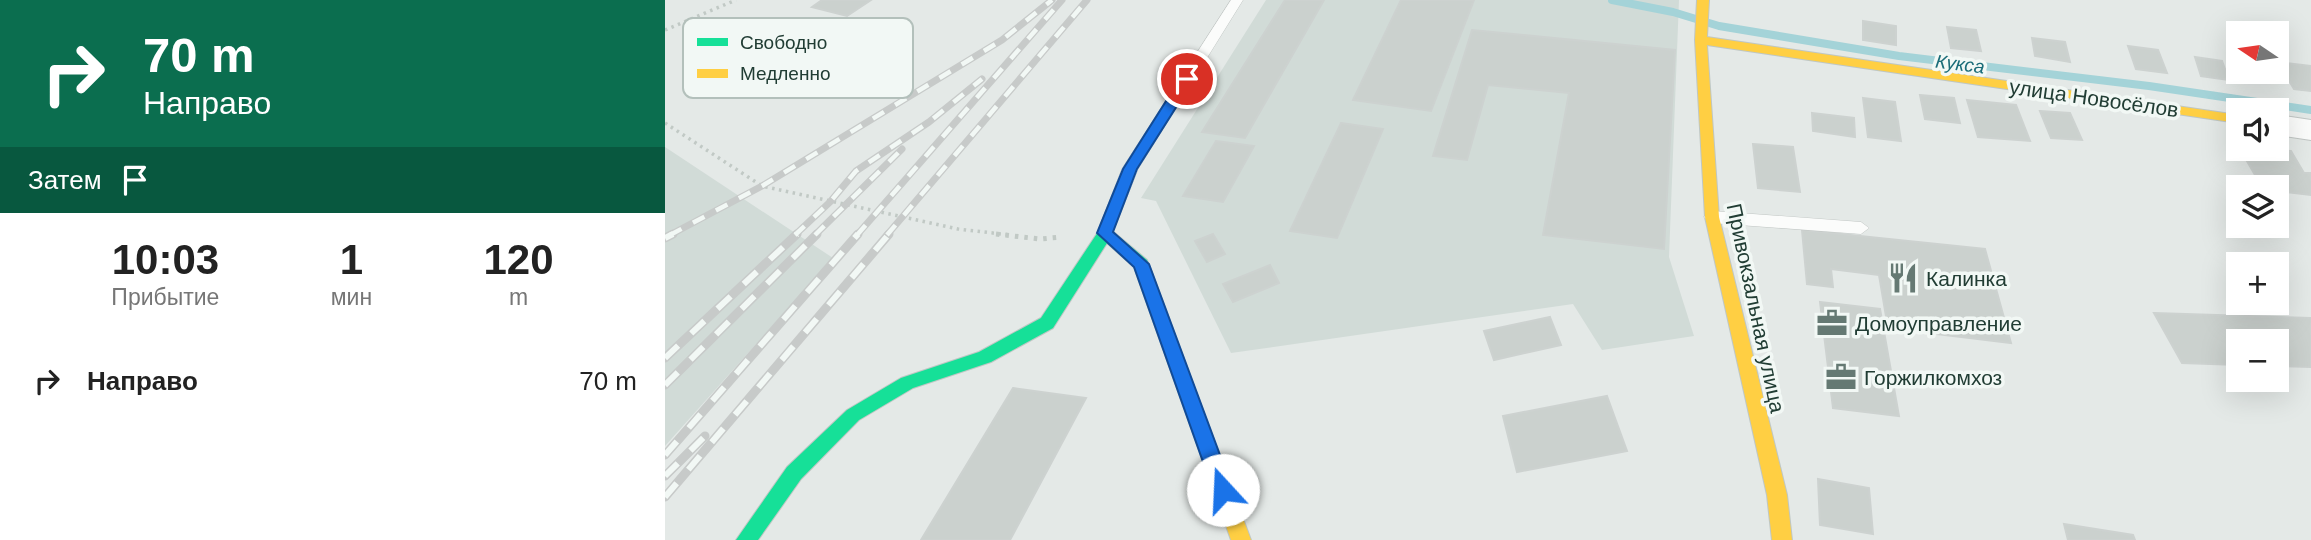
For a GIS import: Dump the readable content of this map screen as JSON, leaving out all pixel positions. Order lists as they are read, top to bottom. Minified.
{"streets":{"street":["улица Новосёлов","Привокзальная улица"]},"crossings":[["улица Новосёлов","Привокзальная улица"]],"water":["Кукса"],"places":{"restaurant":["Калинка"],"office":["Домоуправление","Горжилкомхоз"]},"legend":["Свободно","Медленно"],"north":"left","page":{"turn":["70 m","Направо"],"map_buttons":["+","−"],"then":"Затем","eta":["10:03","Прибытие","1","мин","120","m"],"list":[{"name":"Направо","value":"70 m"}]}}
